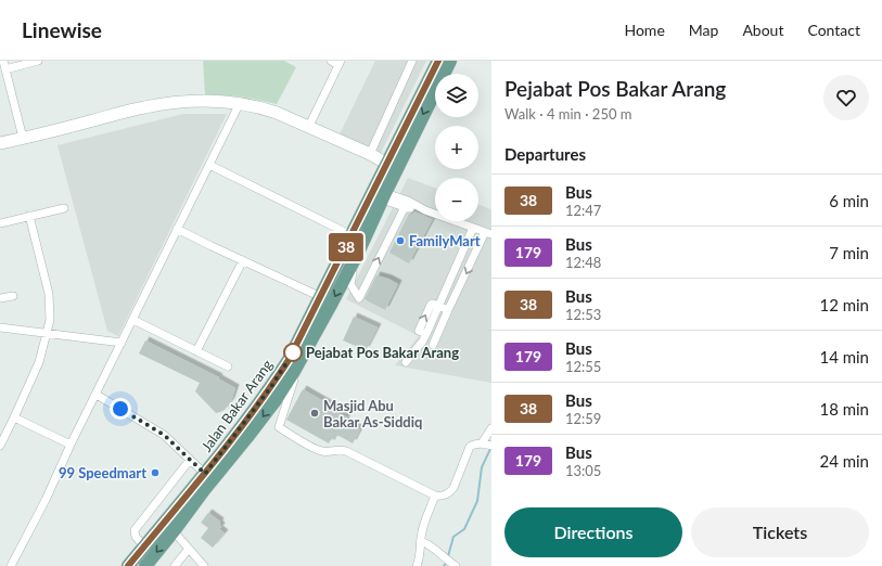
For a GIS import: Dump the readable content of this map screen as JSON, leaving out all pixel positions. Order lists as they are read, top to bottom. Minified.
{"streets":{"main road":["Jalan Bakar Arang"]},"places":["FamilyMart","Pejabat Pos Bakar Arang","Masjid Abu Bakar As-Siddiq","99 Speedmart"],"lines":["bus line 38"],"page":{"header":"Linewise","nav":["Home","Map","About","Contact"],"on_map":"38","heading":[["Pejabat Pos Bakar Arang","Walk · 4 min · 250 m"],"Departures"],"map_buttons":["+","−"],"list":[{"mark":"38","name":"Bus","note":"12:47","value":"6 min"},{"mark":"179","name":"Bus","note":"12:48","value":"7 min"},{"mark":"38","name":"Bus","note":"12:53","value":"12 min"},{"mark":"179","name":"Bus","note":"12:55","value":"14 min"},{"mark":"38","name":"Bus","note":"12:59","value":"18 min"},{"mark":"179","name":"Bus","note":"13:05","value":"24 min"}],"buttons":["Directions","Tickets"]}}
